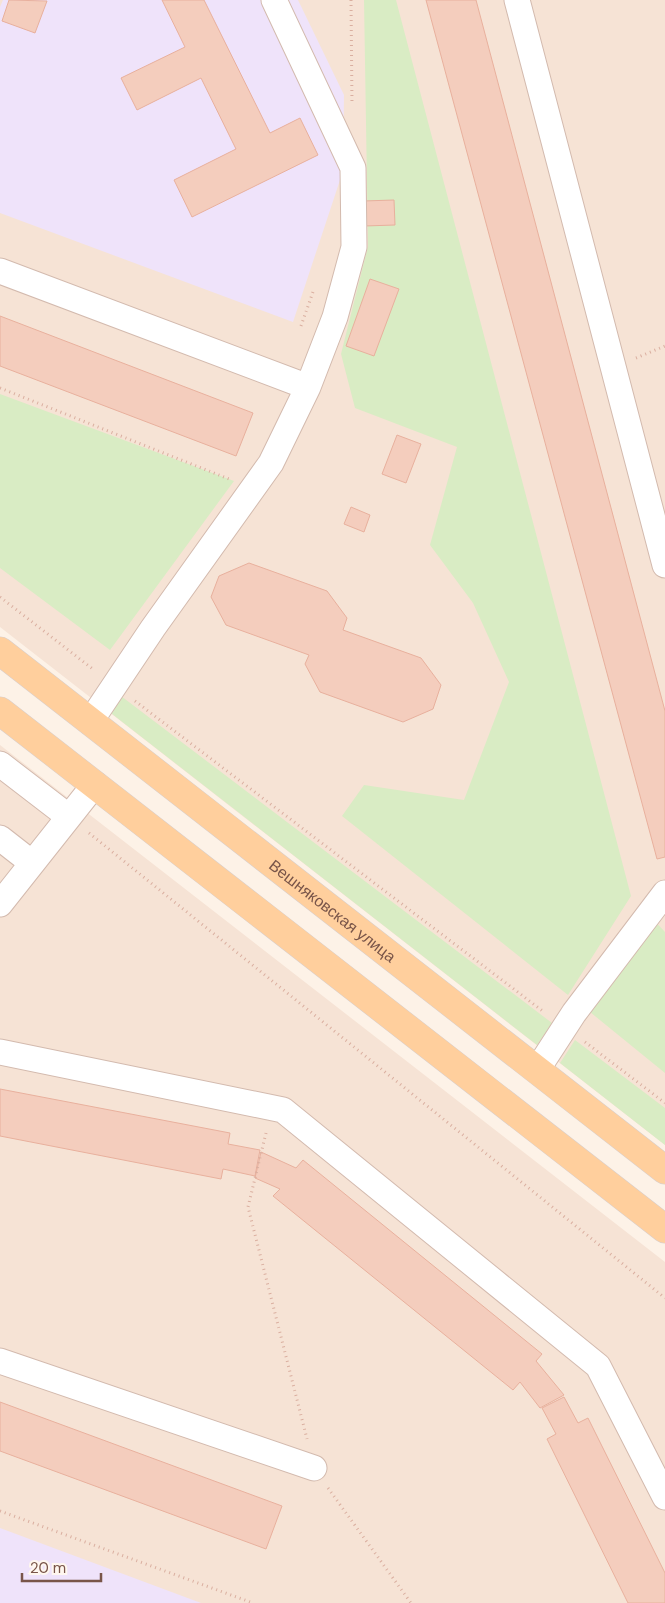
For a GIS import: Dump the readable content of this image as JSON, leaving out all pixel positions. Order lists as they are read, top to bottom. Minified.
{"streets":{"main road":["Вешняковская улица"]},"scale_bar":"20 m"}
